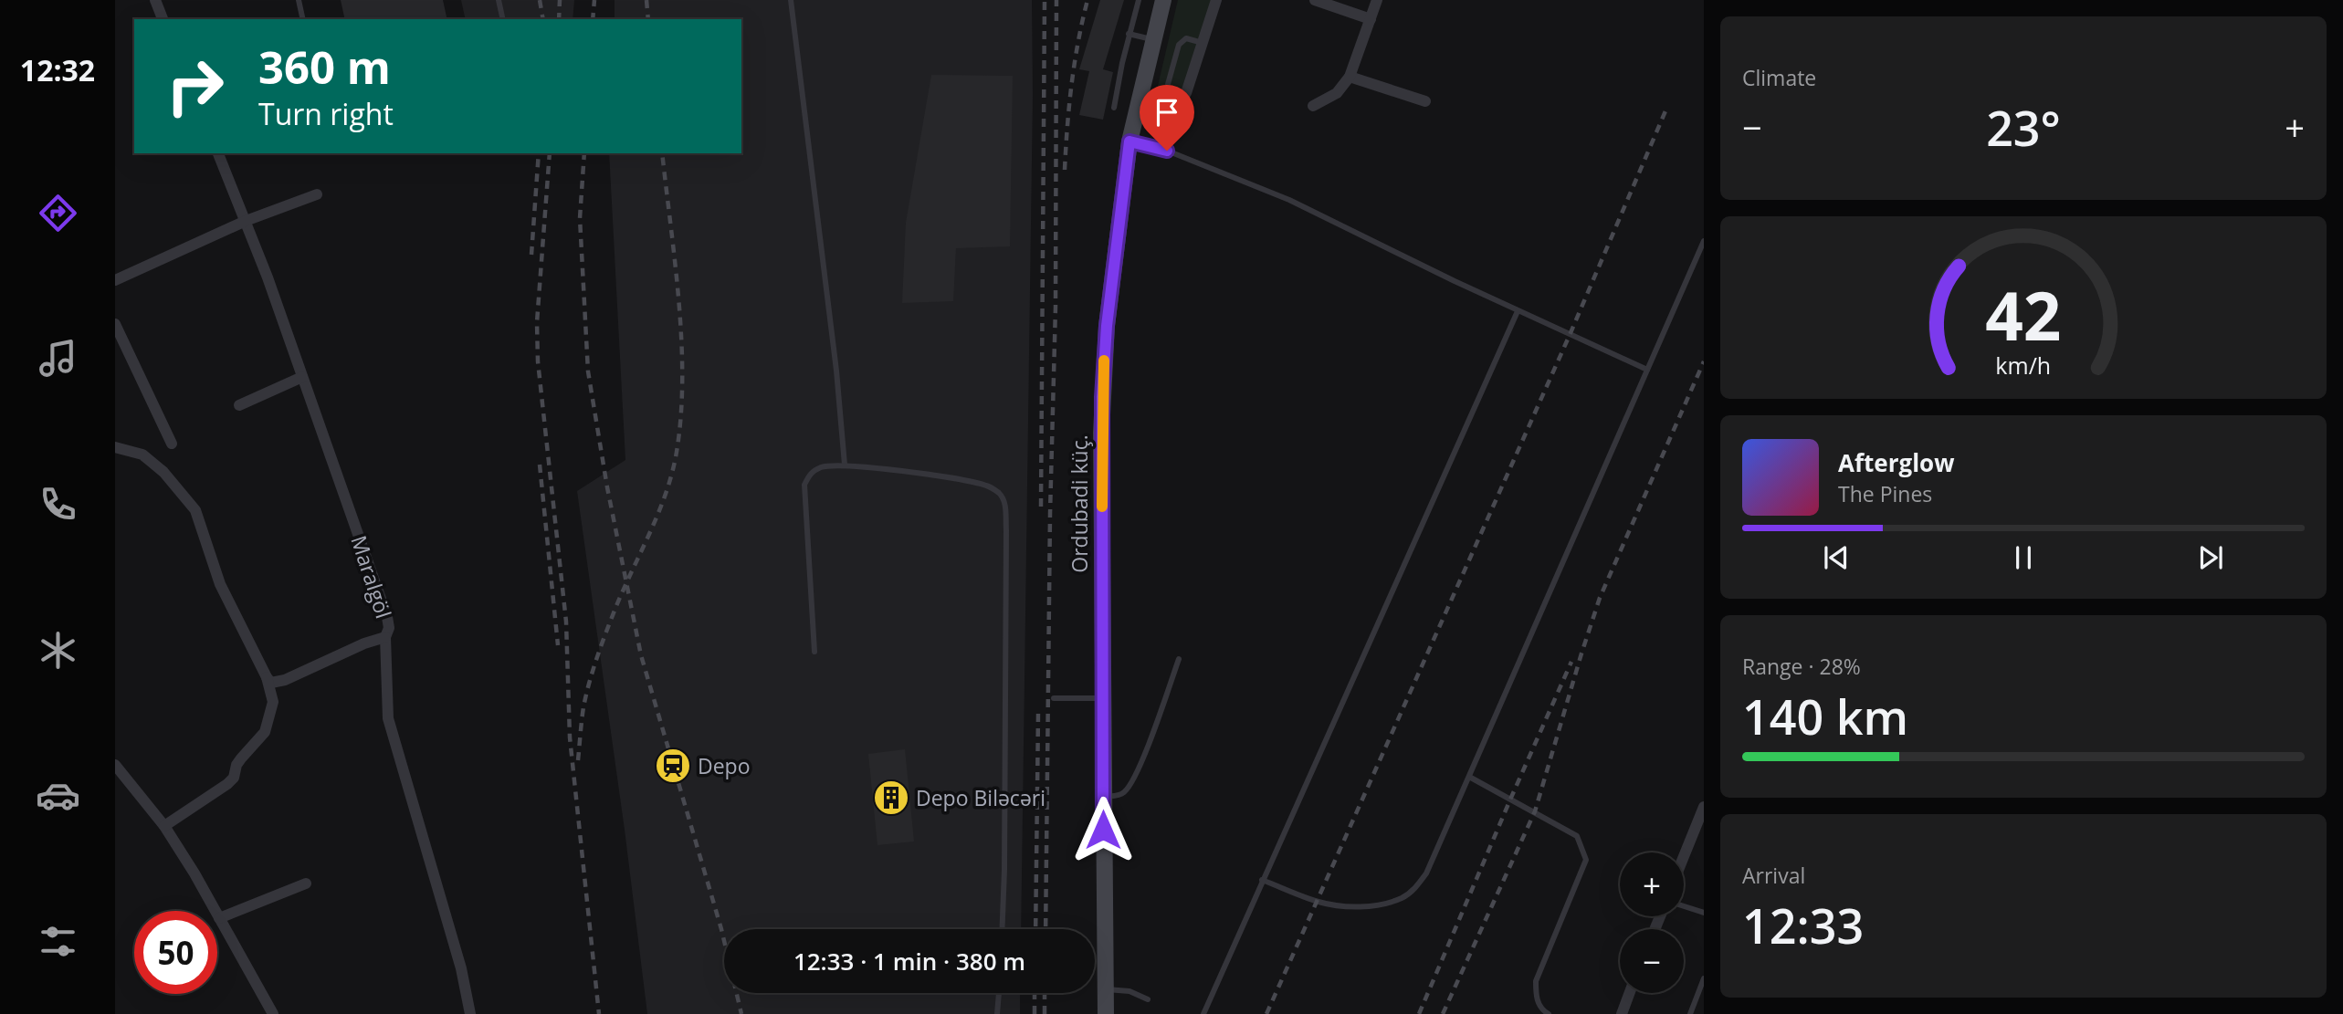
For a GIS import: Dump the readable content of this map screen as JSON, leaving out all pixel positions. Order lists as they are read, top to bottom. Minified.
{"streets":{"main road":["Ordubadi küç."],"street":["Maralgöl"]},"places":{"station":["Depo"],"building":["Depo Biləcəri"]},"page":{"tabs":"12:32","tile":["Climate",["Range · 28%","140 km"],["Arrival","12:33"]],"turn":["360 m","Turn right"],"heat":["−","23°","+"],"song":["Afterglow","The Pines"],"map_buttons":["+","−"],"limit":"50","trip":"12:33 · 1 min · 380 m","gauge":["42","km/h"]}}
